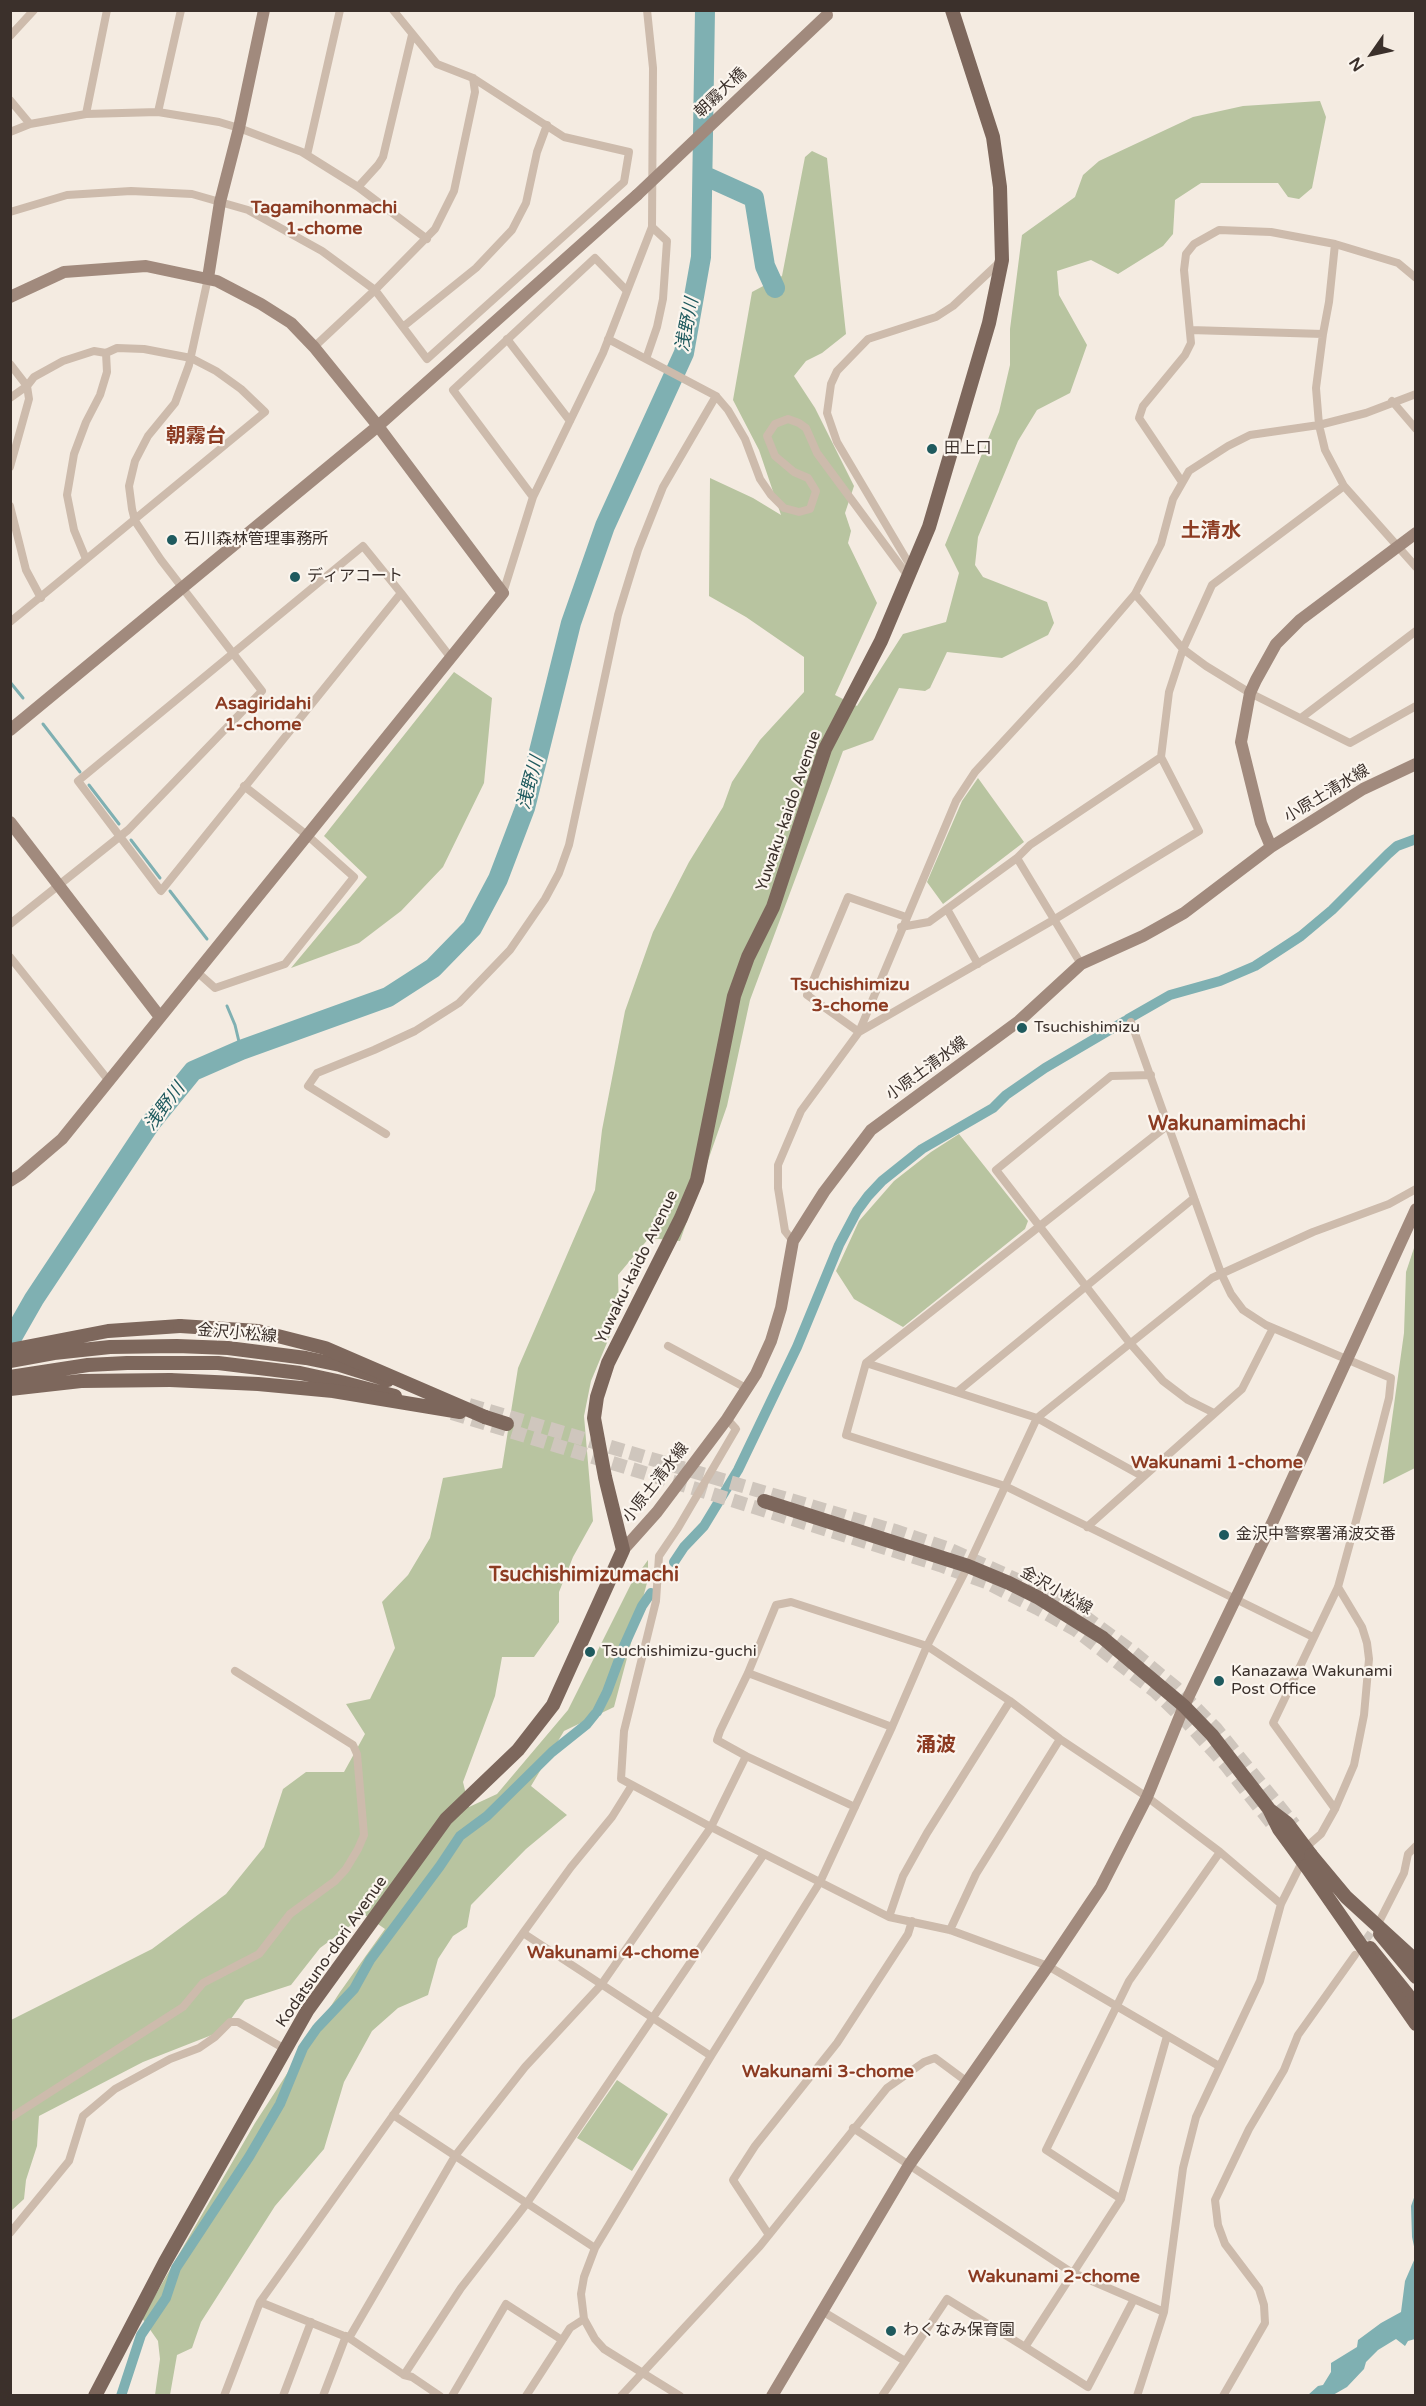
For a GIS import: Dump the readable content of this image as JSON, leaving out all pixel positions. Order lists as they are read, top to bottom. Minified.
{"streets":{"main road":["Yuwaku-kaido Avenue","金沢小松線","Kodatsuno-dori Avenue"],"street":["朝霧大橋","小原土清水線"]},"crossings":[["小原土清水線","Yuwaku-kaido Avenue"],["小原土清水線","Kodatsuno-dori Avenue"],["Yuwaku-kaido Avenue","Kodatsuno-dori Avenue"]],"districts":["Tagamihonmachi 1-chome","朝霧台","土清水","Asagiridahi 1-chome","Tsuchishimizu 3-chome","Wakunamimachi","Wakunami 1-chome","Tsuchishimizumachi","涌波","Wakunami 4-chome","Wakunami 3-chome","Wakunami 2-chome"],"water":["浅野川"],"places":["田上口","石川森林管理事務所","ディアコート","Tsuchishimizu","金沢中警察署涌波交番","Tsuchishimizu-guchi","Kanazawa Wakunami Post Office","わくなみ保育園"],"north":"bottom left"}
